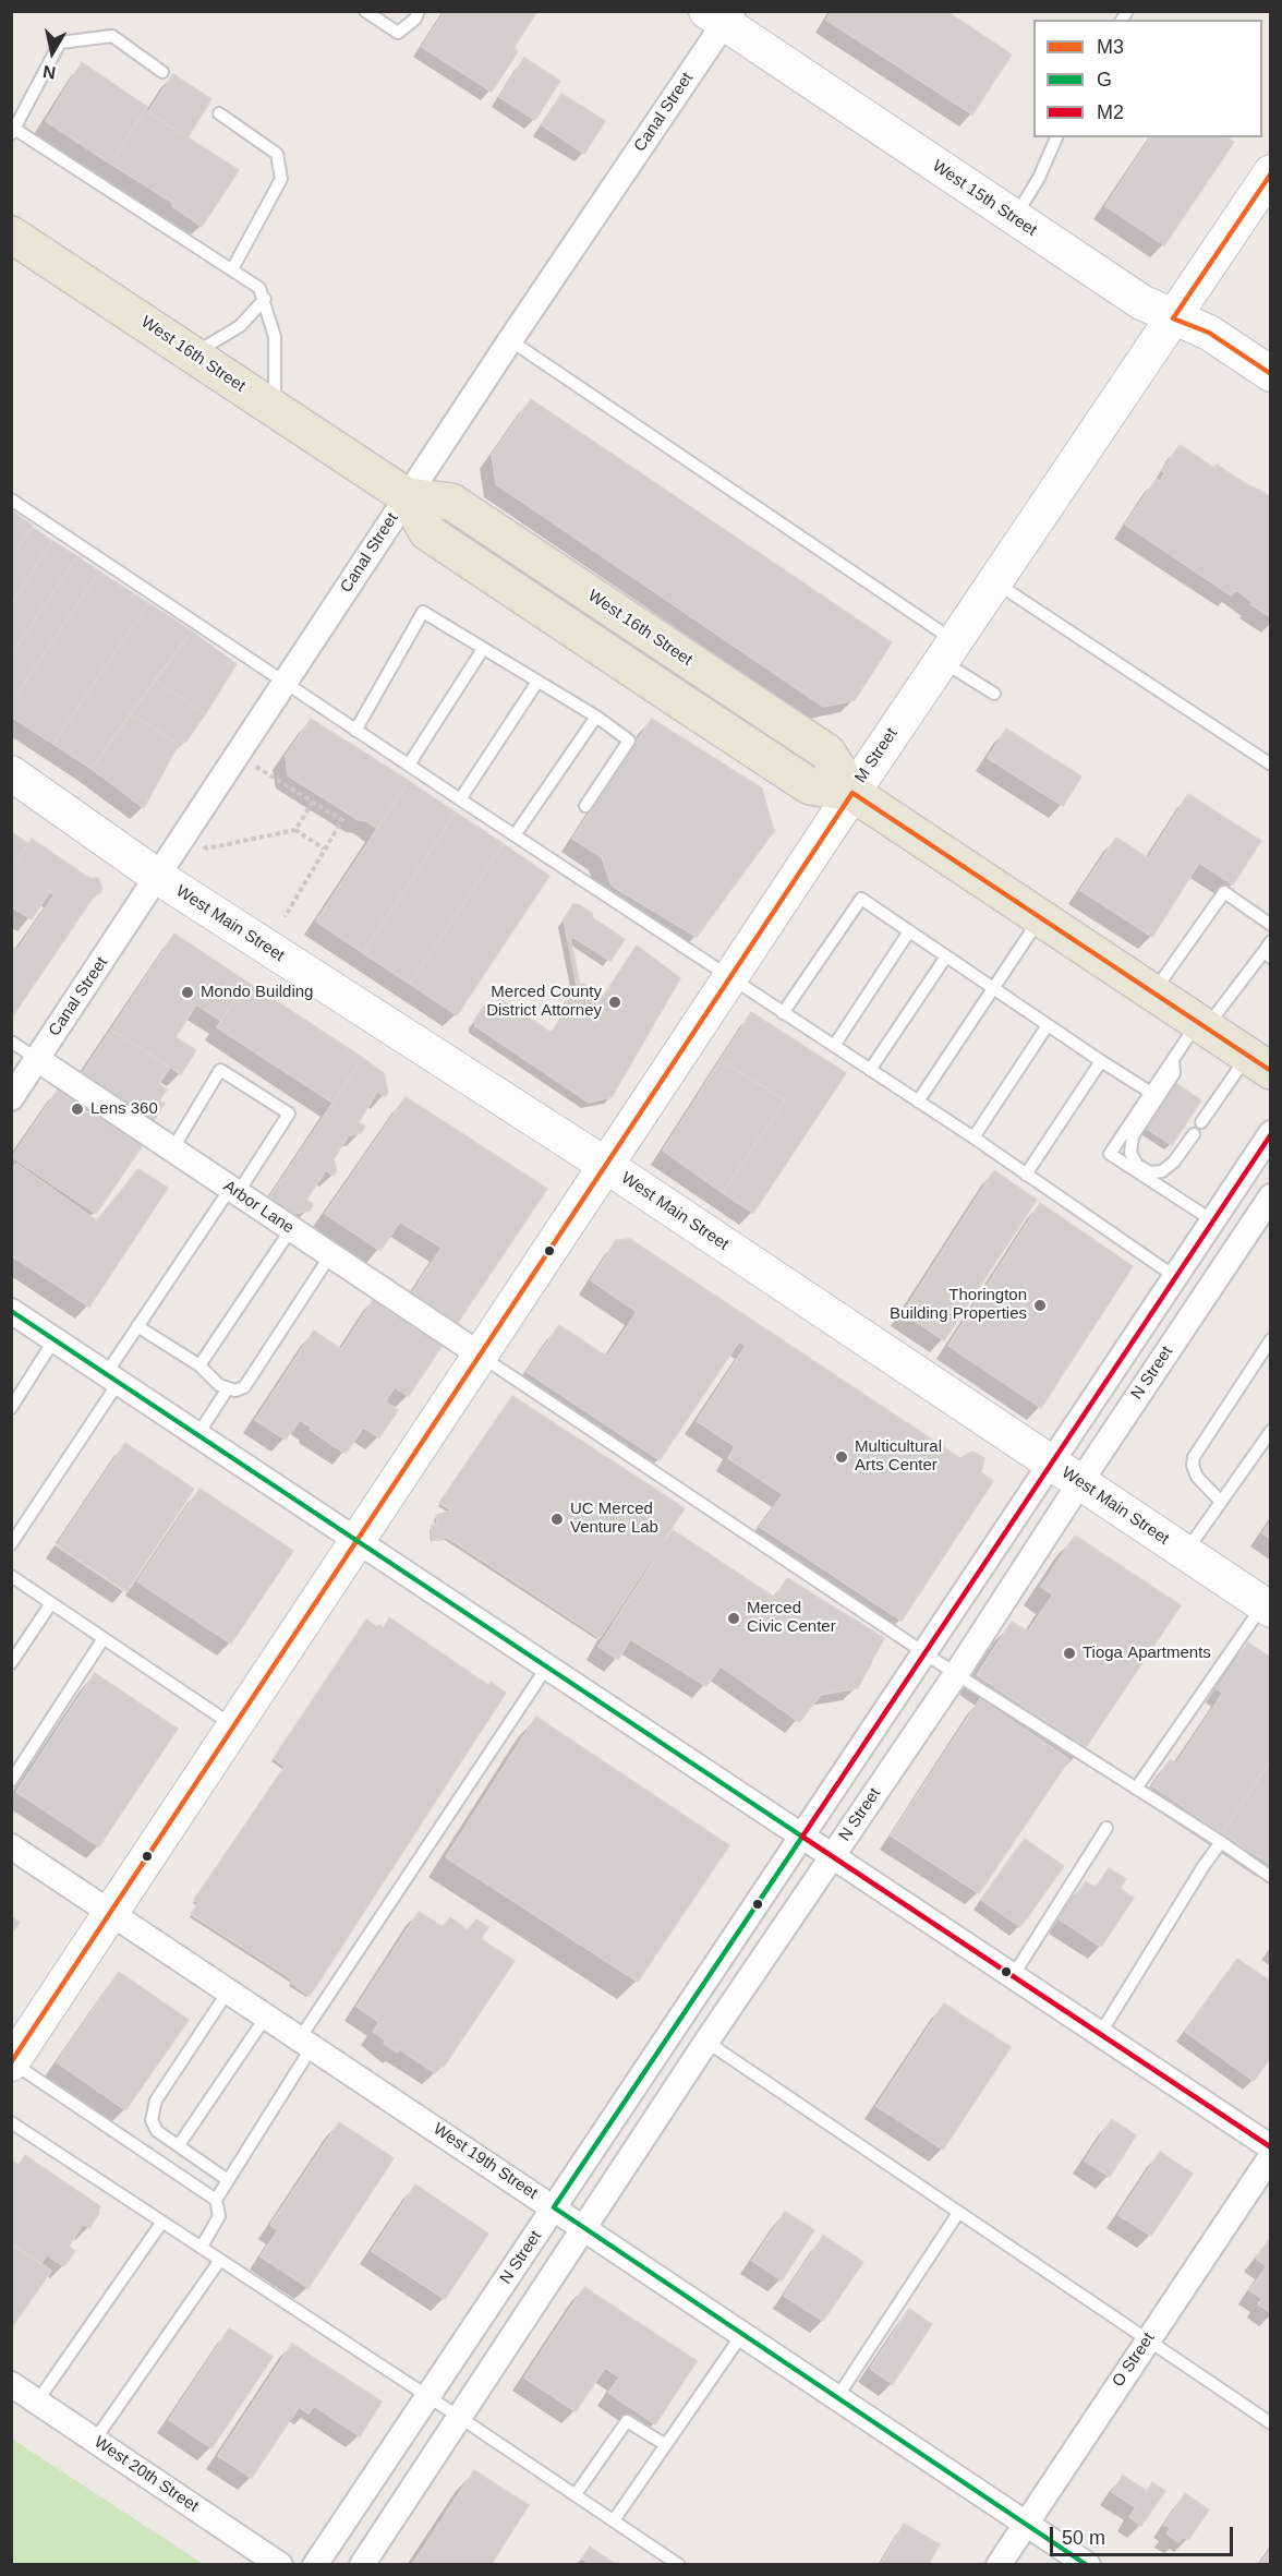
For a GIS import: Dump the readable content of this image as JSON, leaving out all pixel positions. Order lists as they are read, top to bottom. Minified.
{"streets":{"main road":["West 16th Street"],"street":["Canal Street","West 15th Street","M Street","West Main Street","Arbor Lane","N Street","West 19th Street","O Street","West 20th Street"]},"crossings":[["Canal Street","West 15th Street"],["Canal Street","West 16th Street"],["Canal Street","West Main Street"],["Canal Street","Arbor Lane"],["West 15th Street","M Street"],["West 16th Street","M Street"],["M Street","West Main Street"],["M Street","Arbor Lane"],["M Street","West 19th Street"],["West Main Street","N Street"],["N Street","West 19th Street"],["West 19th Street","O Street"]],"places":["Mondo Building","Merced County District Attorney","Lens 360","Thorington Building Properties","Multicultural Arts Center","UC Merced Venture Lab","Merced Civic Center","Tioga Apartments"],"lines":["transit line M3","transit line M2","transit line G"],"legend":["M3","G","M2"],"scale_bar":"50 m","north":"bottom"}
